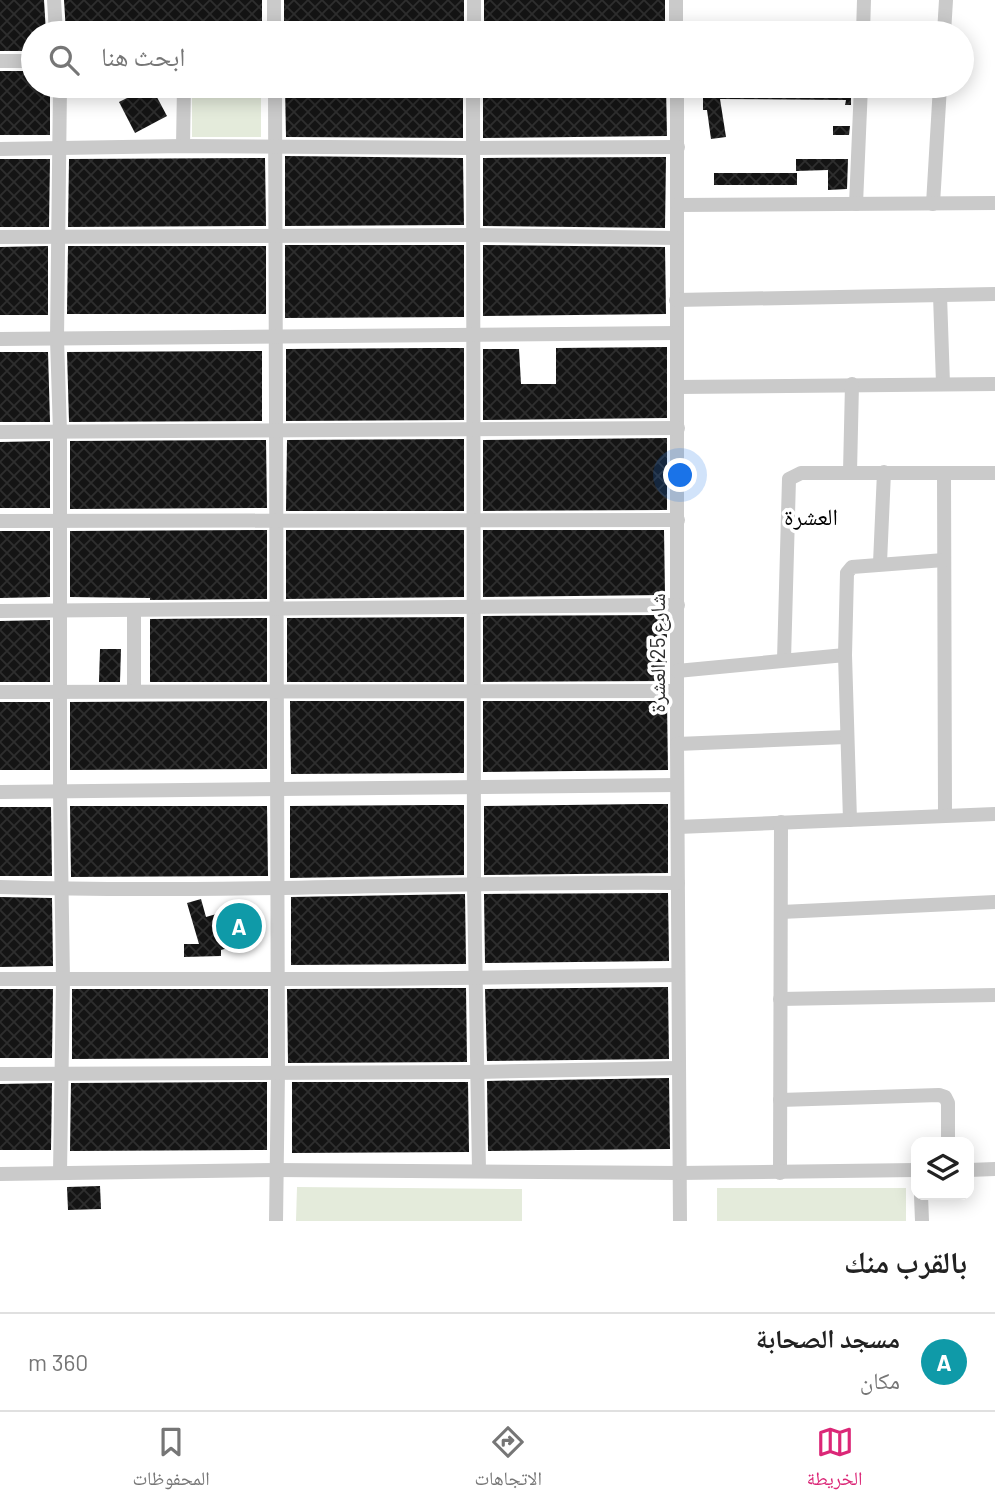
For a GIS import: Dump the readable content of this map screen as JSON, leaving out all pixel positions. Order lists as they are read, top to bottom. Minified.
{"streets":{"street":["شارع 25 العشرة"]},"districts":["العشرة"],"page":{"search":"ابحث هنا","pins":"A","heading":"بالقرب منك","list":[{"mark":"A","name":"مسجد الصحابة","note":"مكان","value":"360 m"}],"nav":["الخريطة","الاتجاهات","المحفوظات"]}}
